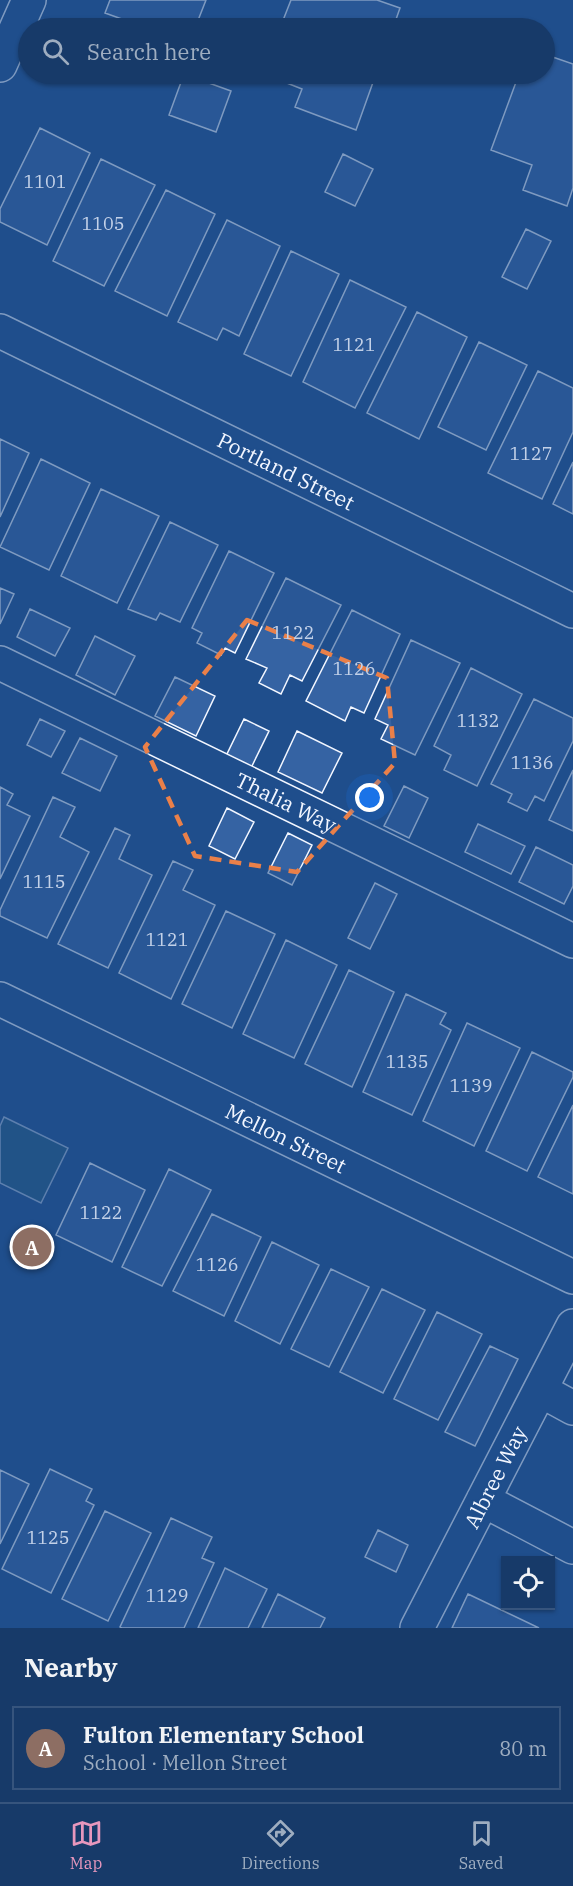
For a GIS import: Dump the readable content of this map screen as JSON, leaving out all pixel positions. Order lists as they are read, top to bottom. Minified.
{"streets":{"street":["Portland Street","Thalia Way","Mellon Street","Albree Way"]},"house_numbers":["1101","1105","1121","1127","1122","1126","1132","1136","1115","1121","1135","1139","1122","1126","1125","1129"],"page":{"search":"Search here","pins":"A","heading":"Nearby","list":[{"mark":"A","name":"Fulton Elementary School","note":"School · Mellon Street","value":"80 m"}],"nav":["Map","Directions","Saved"]}}
